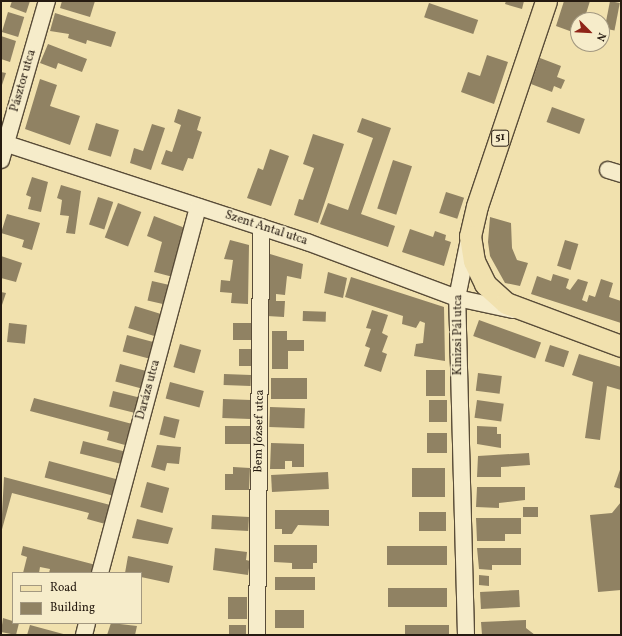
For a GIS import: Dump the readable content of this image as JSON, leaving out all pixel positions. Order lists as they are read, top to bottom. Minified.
{"streets":{"main road":["51","Szent Antal utca","Kinizsi Pál utca"],"street":["Pásztor utca","Darázs utca","Bem József utca"]},"crossings":[["Pásztor utca","Szent Antal utca"],["Szent Antal utca","Kinizsi Pál utca"],["Szent Antal utca","Darázs utca"],["Szent Antal utca","Bem József utca"]],"legend":["Road","Building"],"north":"bottom right"}
